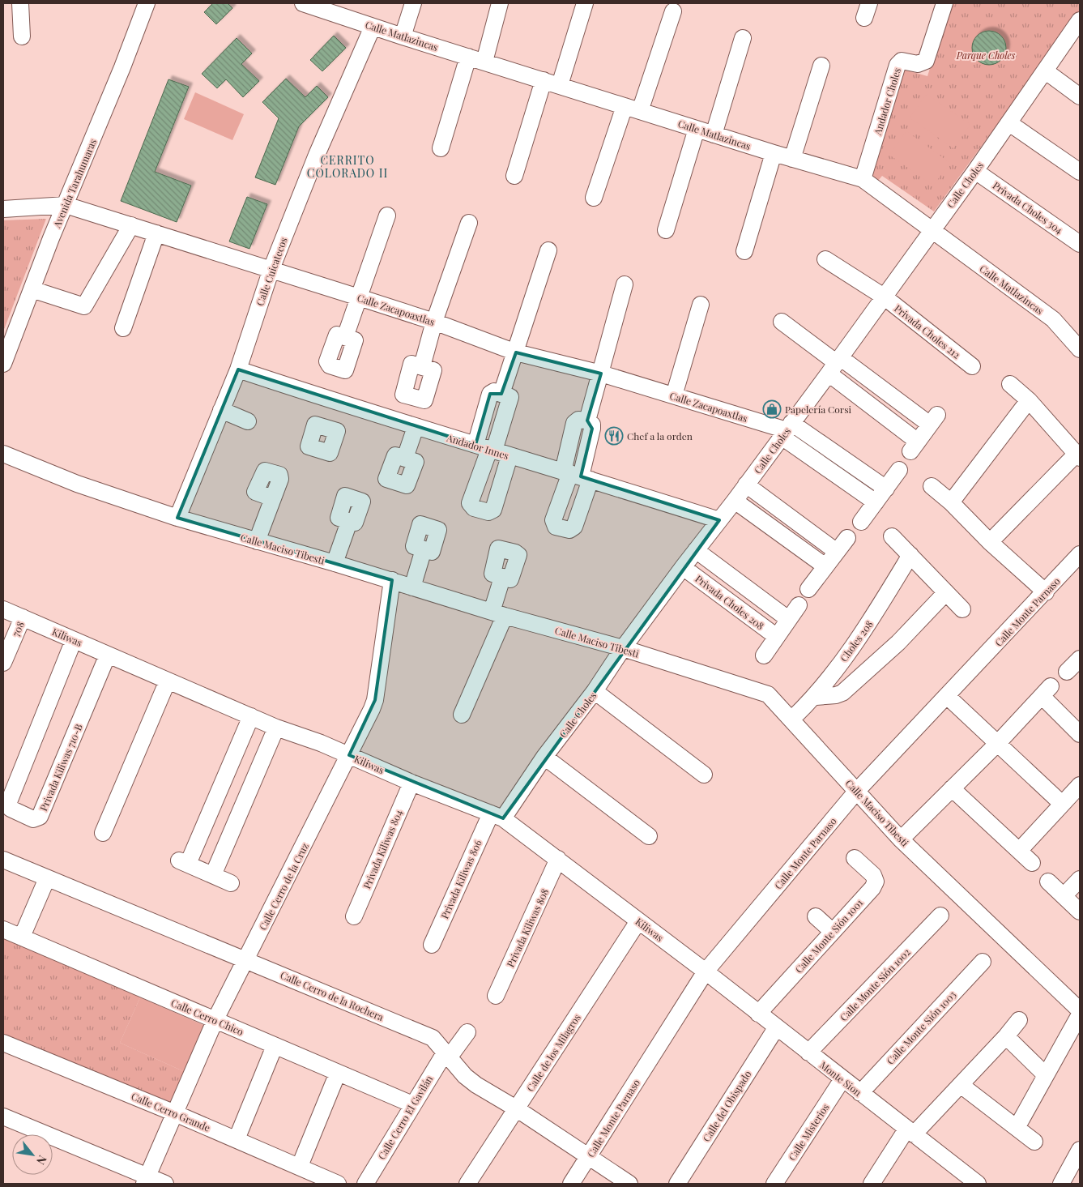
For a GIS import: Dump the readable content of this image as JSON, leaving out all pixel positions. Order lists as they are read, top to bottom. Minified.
{"streets":{"street":["Calle Matlazincas","Andador Choles","Avenida Tarahumaras","Calle Choles","Privada Choles 304","Calle Cuicatecos","Calle Zacapoaxtlas","Privada Choles 212","Andador Innes","Calle Maciso Tibesti","Privada Choles 208","Calle Monte Parnaso","708","Kiliwas","Choles 208","Privada Kiliwas 710-B","Privada Kiliwas 804","Privada Kiliwas 806","Calle Cerro de la Cruz","Privada Kiliwas 808","Calle Monte Sión 1001","Calle Monte Sión 1002","Calle Cerro de la Rochera","Calle Cerro Chico","Calle Monte Sión 1003","Calle de los Milagros","Monte Sion","Calle del Obispado","Calle Cerro Grande","Calle Cerro El Gavilán","Calle Misterios"]},"crossings":[["Calle Matlazincas","Andador Choles"],["Calle Matlazincas","Calle Choles"],["Calle Matlazincas","Calle Cuicatecos"],["Avenida Tarahumaras","Calle Zacapoaxtlas"],["Calle Choles","Privada Choles 304"],["Calle Choles","Calle Zacapoaxtlas"],["Calle Choles","Privada Choles 212"],["Calle Choles","Andador Innes"],["Calle Choles","Calle Maciso Tibesti"],["Calle Choles","Privada Choles 208"],["Calle Choles","Kiliwas"],["Calle Choles","Privada Kiliwas 806"],["Calle Cuicatecos","Calle Zacapoaxtlas"],["Calle Cuicatecos","Andador Innes"],["Calle Cuicatecos","Calle Maciso Tibesti"],["Calle Maciso Tibesti","Calle Monte Parnaso"],["Calle Maciso Tibesti","Choles 208"],["Calle Maciso Tibesti","Calle Cerro de la Cruz"],["Calle Monte Parnaso","Kiliwas"],["Calle Monte Parnaso","Calle Cerro de la Rochera"],["Calle Monte Parnaso","Monte Sion"],["708","Kiliwas"],["Kiliwas","Privada Kiliwas 710-B"],["Kiliwas","Privada Kiliwas 804"],["Kiliwas","Privada Kiliwas 806"],["Kiliwas","Calle Cerro de la Cruz"],["Kiliwas","Privada Kiliwas 808"],["Kiliwas","Calle de los Milagros"],["Kiliwas","Monte Sion"],["Calle Cerro de la Cruz","Calle Cerro de la Rochera"],["Calle Cerro de la Cruz","Calle Cerro Chico"],["Calle Cerro de la Cruz","Calle Cerro Grande"],["Calle Monte Sión 1001","Monte Sion"],["Calle Monte Sión 1002","Monte Sion"],["Calle Cerro de la Rochera","Calle de los Milagros"],["Calle Cerro de la Rochera","Calle Cerro El Gavilán"],["Calle Cerro Chico","Calle Cerro El Gavilán"],["Calle Monte Sión 1003","Monte Sion"],["Monte Sion","Calle del Obispado"],["Monte Sion","Calle Misterios"]],"districts":["CERRITO COLORADO II"],"parks":["Parque Choles"],"places":{"shop":["Papelería Corsi"],"restaurant":["Chef a la orden"]},"north":"bottom right"}
